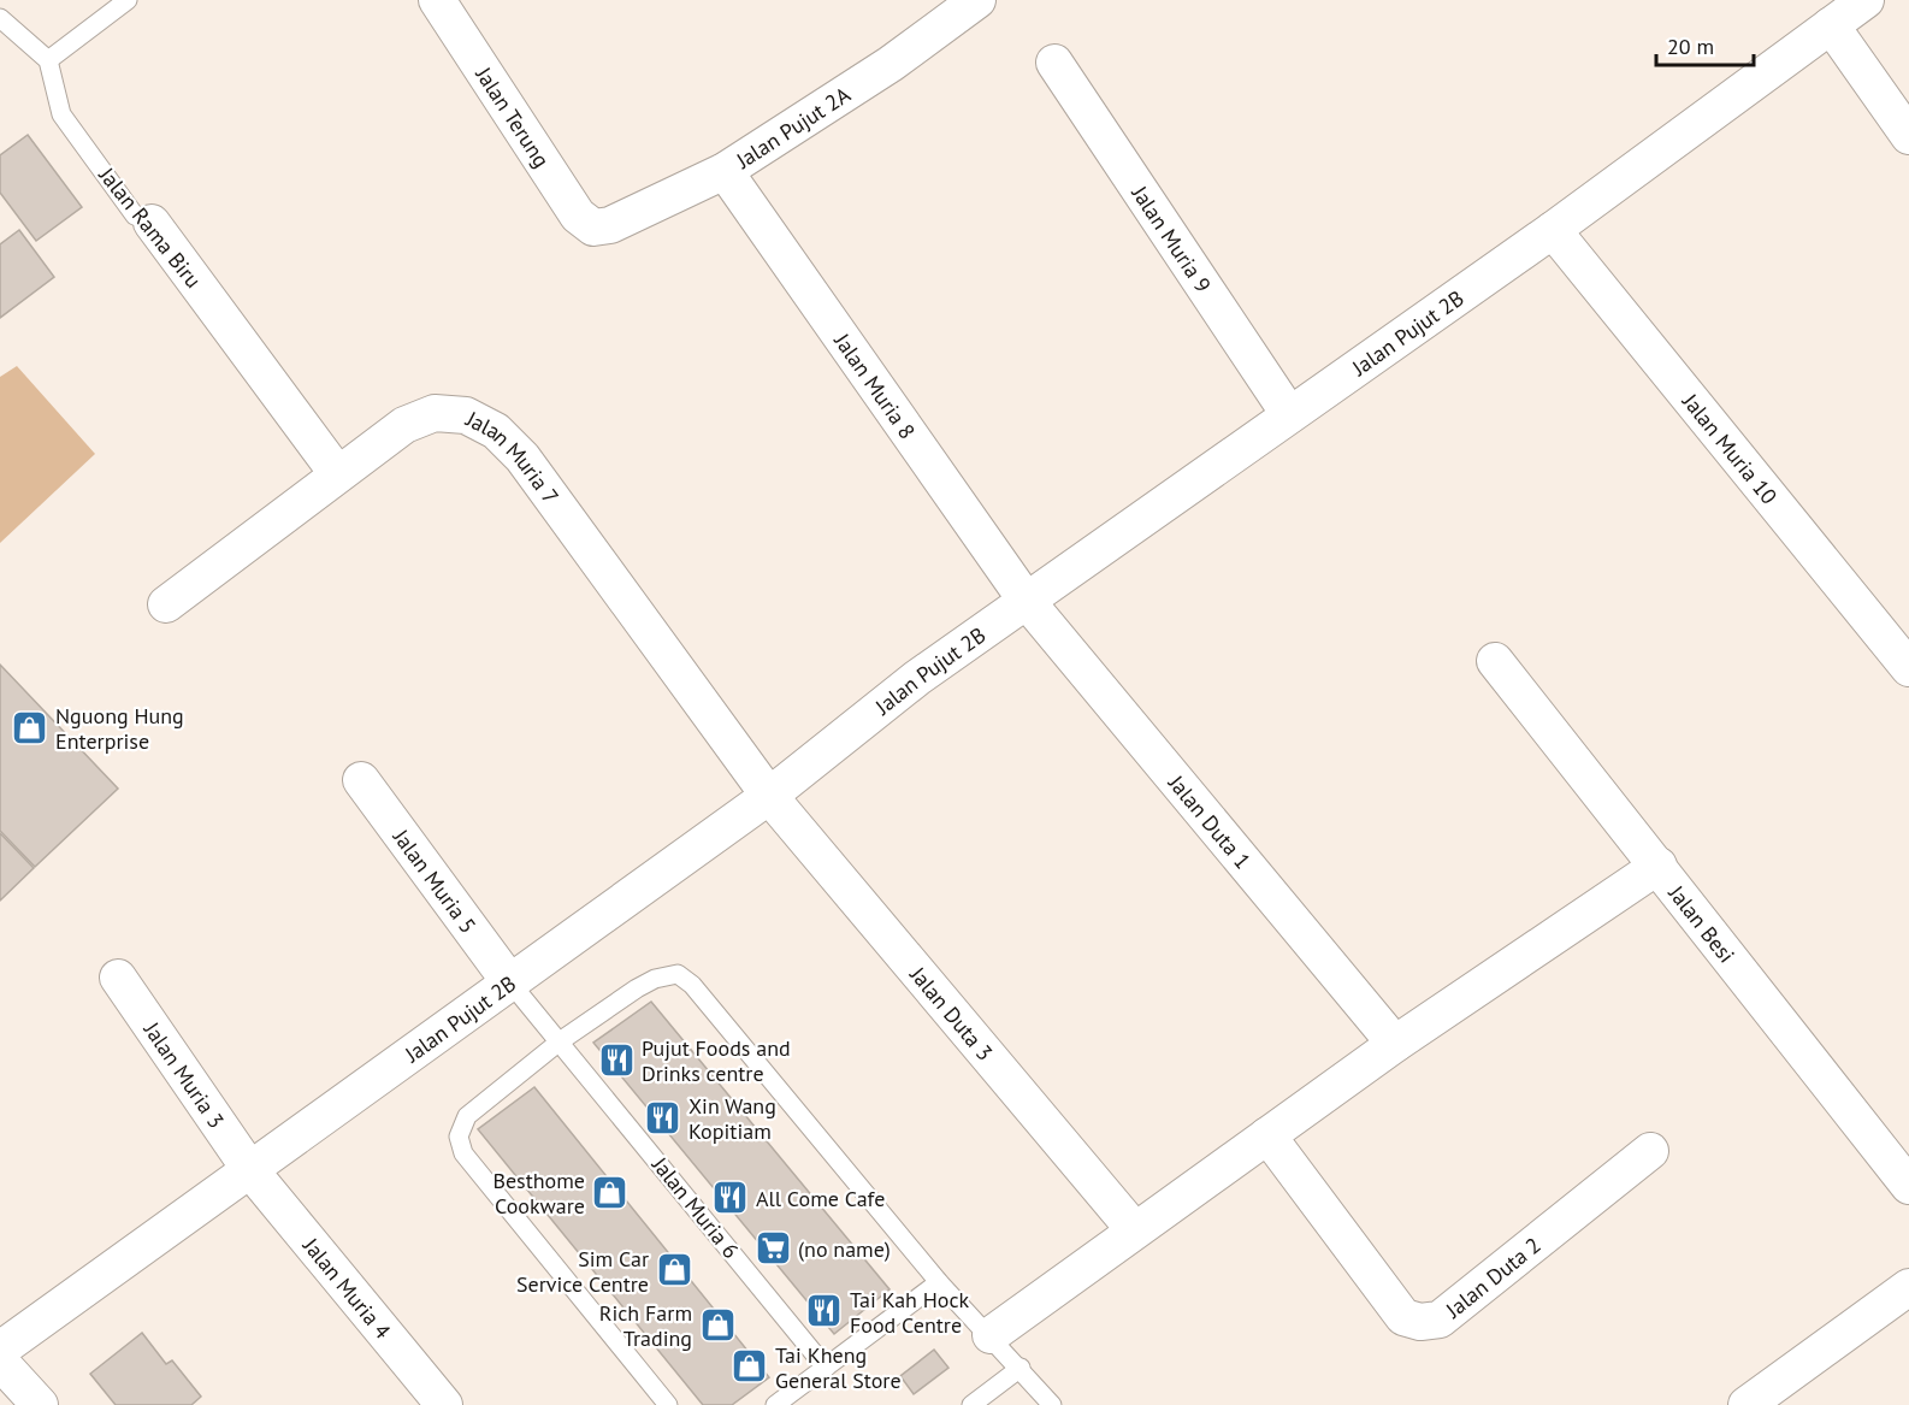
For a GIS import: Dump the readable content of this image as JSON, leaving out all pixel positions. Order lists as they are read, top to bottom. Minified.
{"streets":{"street":["Jalan Terung","Jalan Pujut 2A","Jalan Rama Biru","Jalan Muria 9","Jalan Pujut 2B","Jalan Muria 8","Jalan Muria 10","Jalan Muria 7","Jalan Duta 1","Jalan Muria 5","Jalan Besi","Jalan Duta 3","Jalan Muria 3","Jalan Duta 2","Jalan Muria 4"],"lane":["Jalan Muria 6"]},"crossings":[["Jalan Terung","Jalan Pujut 2A"],["Jalan Pujut 2A","Jalan Muria 8"],["Jalan Rama Biru","Jalan Muria 7"],["Jalan Muria 9","Jalan Pujut 2B"],["Jalan Pujut 2B","Jalan Muria 8"],["Jalan Pujut 2B","Jalan Muria 10"],["Jalan Pujut 2B","Jalan Muria 7"],["Jalan Pujut 2B","Jalan Duta 1"],["Jalan Pujut 2B","Jalan Muria 5"],["Jalan Pujut 2B","Jalan Duta 3"],["Jalan Pujut 2B","Jalan Muria 3"],["Jalan Pujut 2B","Jalan Muria 6"],["Jalan Pujut 2B","Jalan Muria 4"],["Jalan Muria 8","Jalan Duta 1"],["Jalan Muria 7","Jalan Duta 3"],["Jalan Muria 5","Jalan Muria 6"],["Jalan Muria 3","Jalan Muria 4"]],"places":{"shop":["Nguong Hung Enterprise","Besthome Cookware","Sim Car Service Centre","Rich Farm Trading","Tai Kheng General Store"],"restaurant":["Pujut Foods and Drinks centre","Xin Wang Kopitiam","All Come Cafe","Tai Kah Hock Food Centre"],"supermarket":["(no name)"]},"scale_bar":"20 m"}
